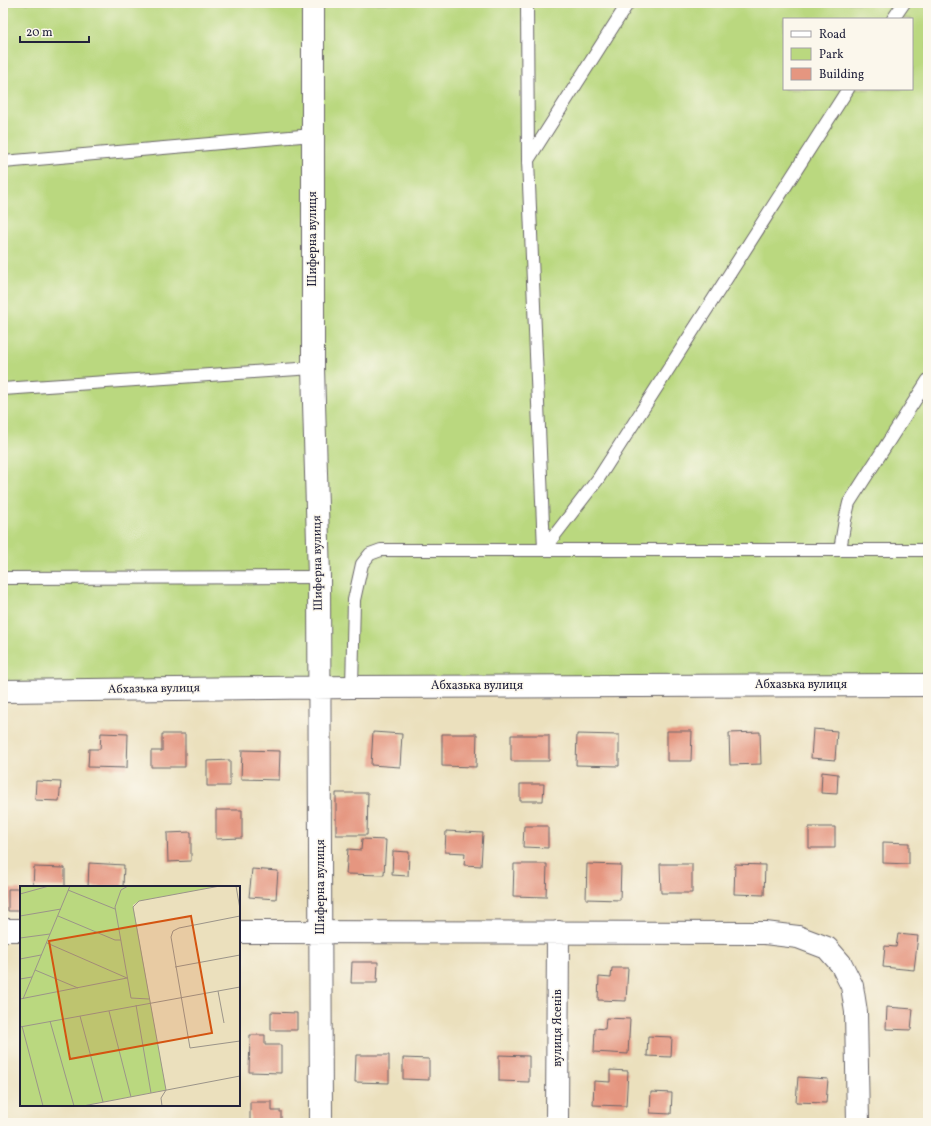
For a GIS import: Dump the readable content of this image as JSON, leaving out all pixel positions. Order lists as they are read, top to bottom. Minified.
{"streets":{"street":["Шиферна вулиця","Абхазька вулиця","вулиця Ясенів"]},"crossings":[["Шиферна вулиця","Абхазька вулиця"]],"legend":["Road","Park","Building"],"scale_bar":"20 m"}
